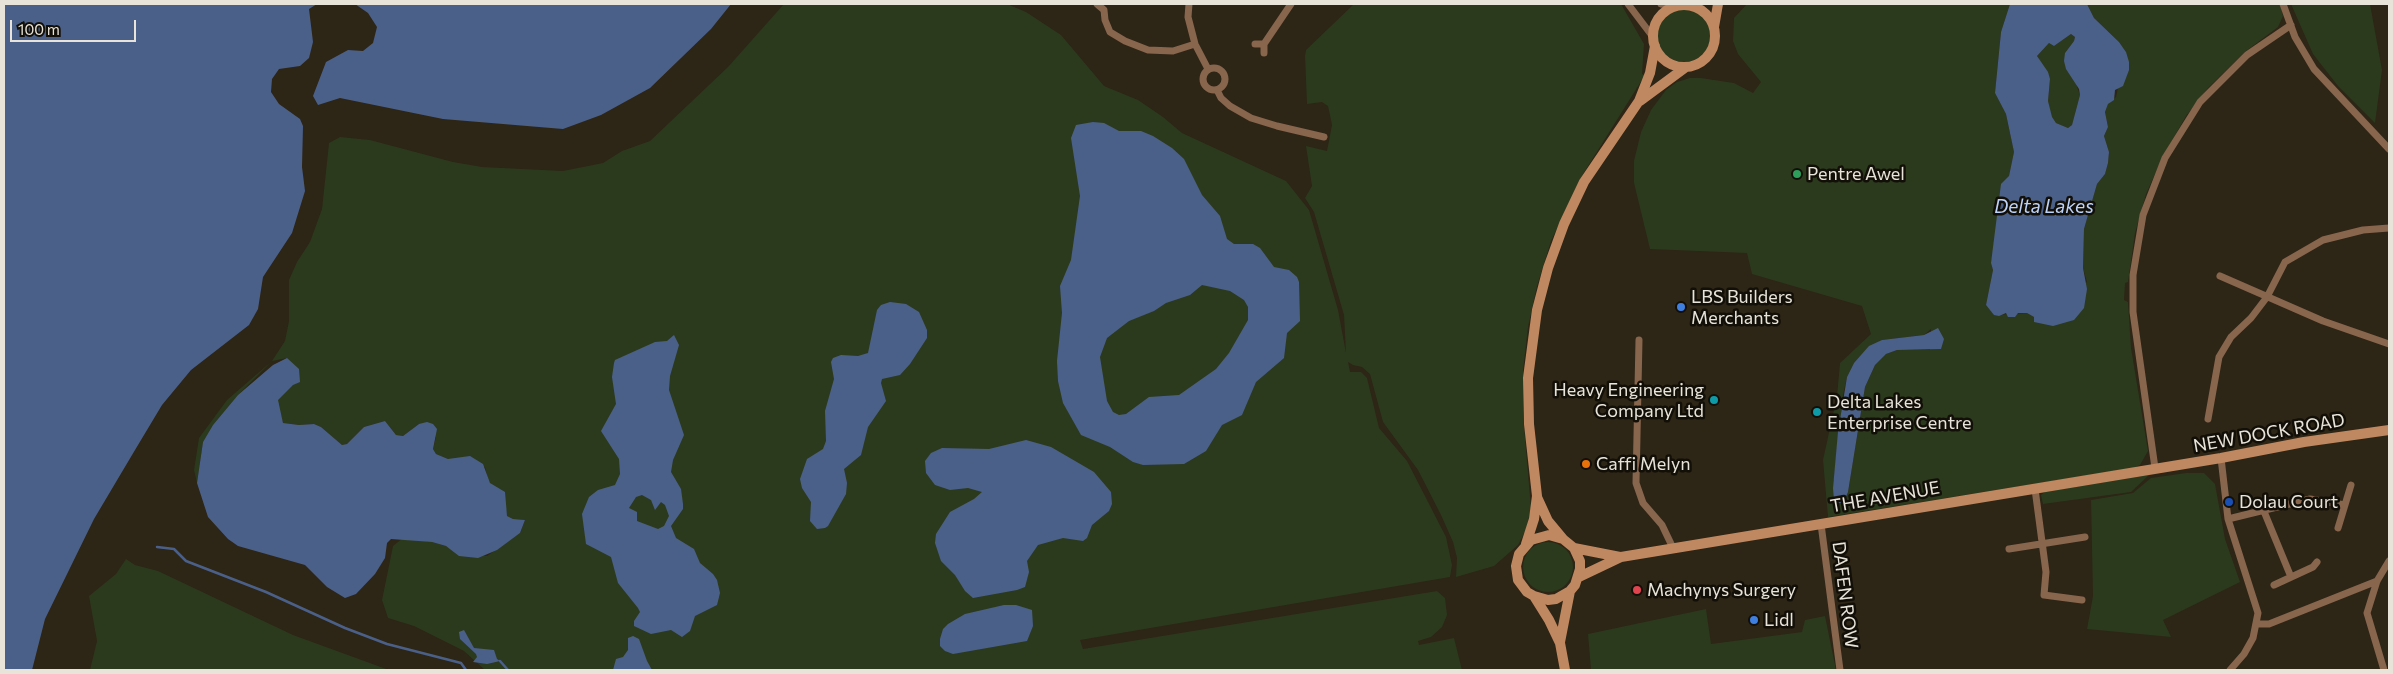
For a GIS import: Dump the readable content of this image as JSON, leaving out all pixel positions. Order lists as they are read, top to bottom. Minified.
{"streets":{"main road":["NEW DOCK ROAD","THE AVENUE"],"street":["DAFEN ROW"]},"crossings":[["NEW DOCK ROAD","THE AVENUE"],["THE AVENUE","DAFEN ROW"]],"water":["Delta Lakes"],"places":["Pentre Awel","LBS Builders Merchants","Heavy Engineering Company Ltd","Delta Lakes Enterprise Centre","Caffi Melyn","Dolau Court","Machynys Surgery","Lidl"],"scale_bar":"100 m"}
